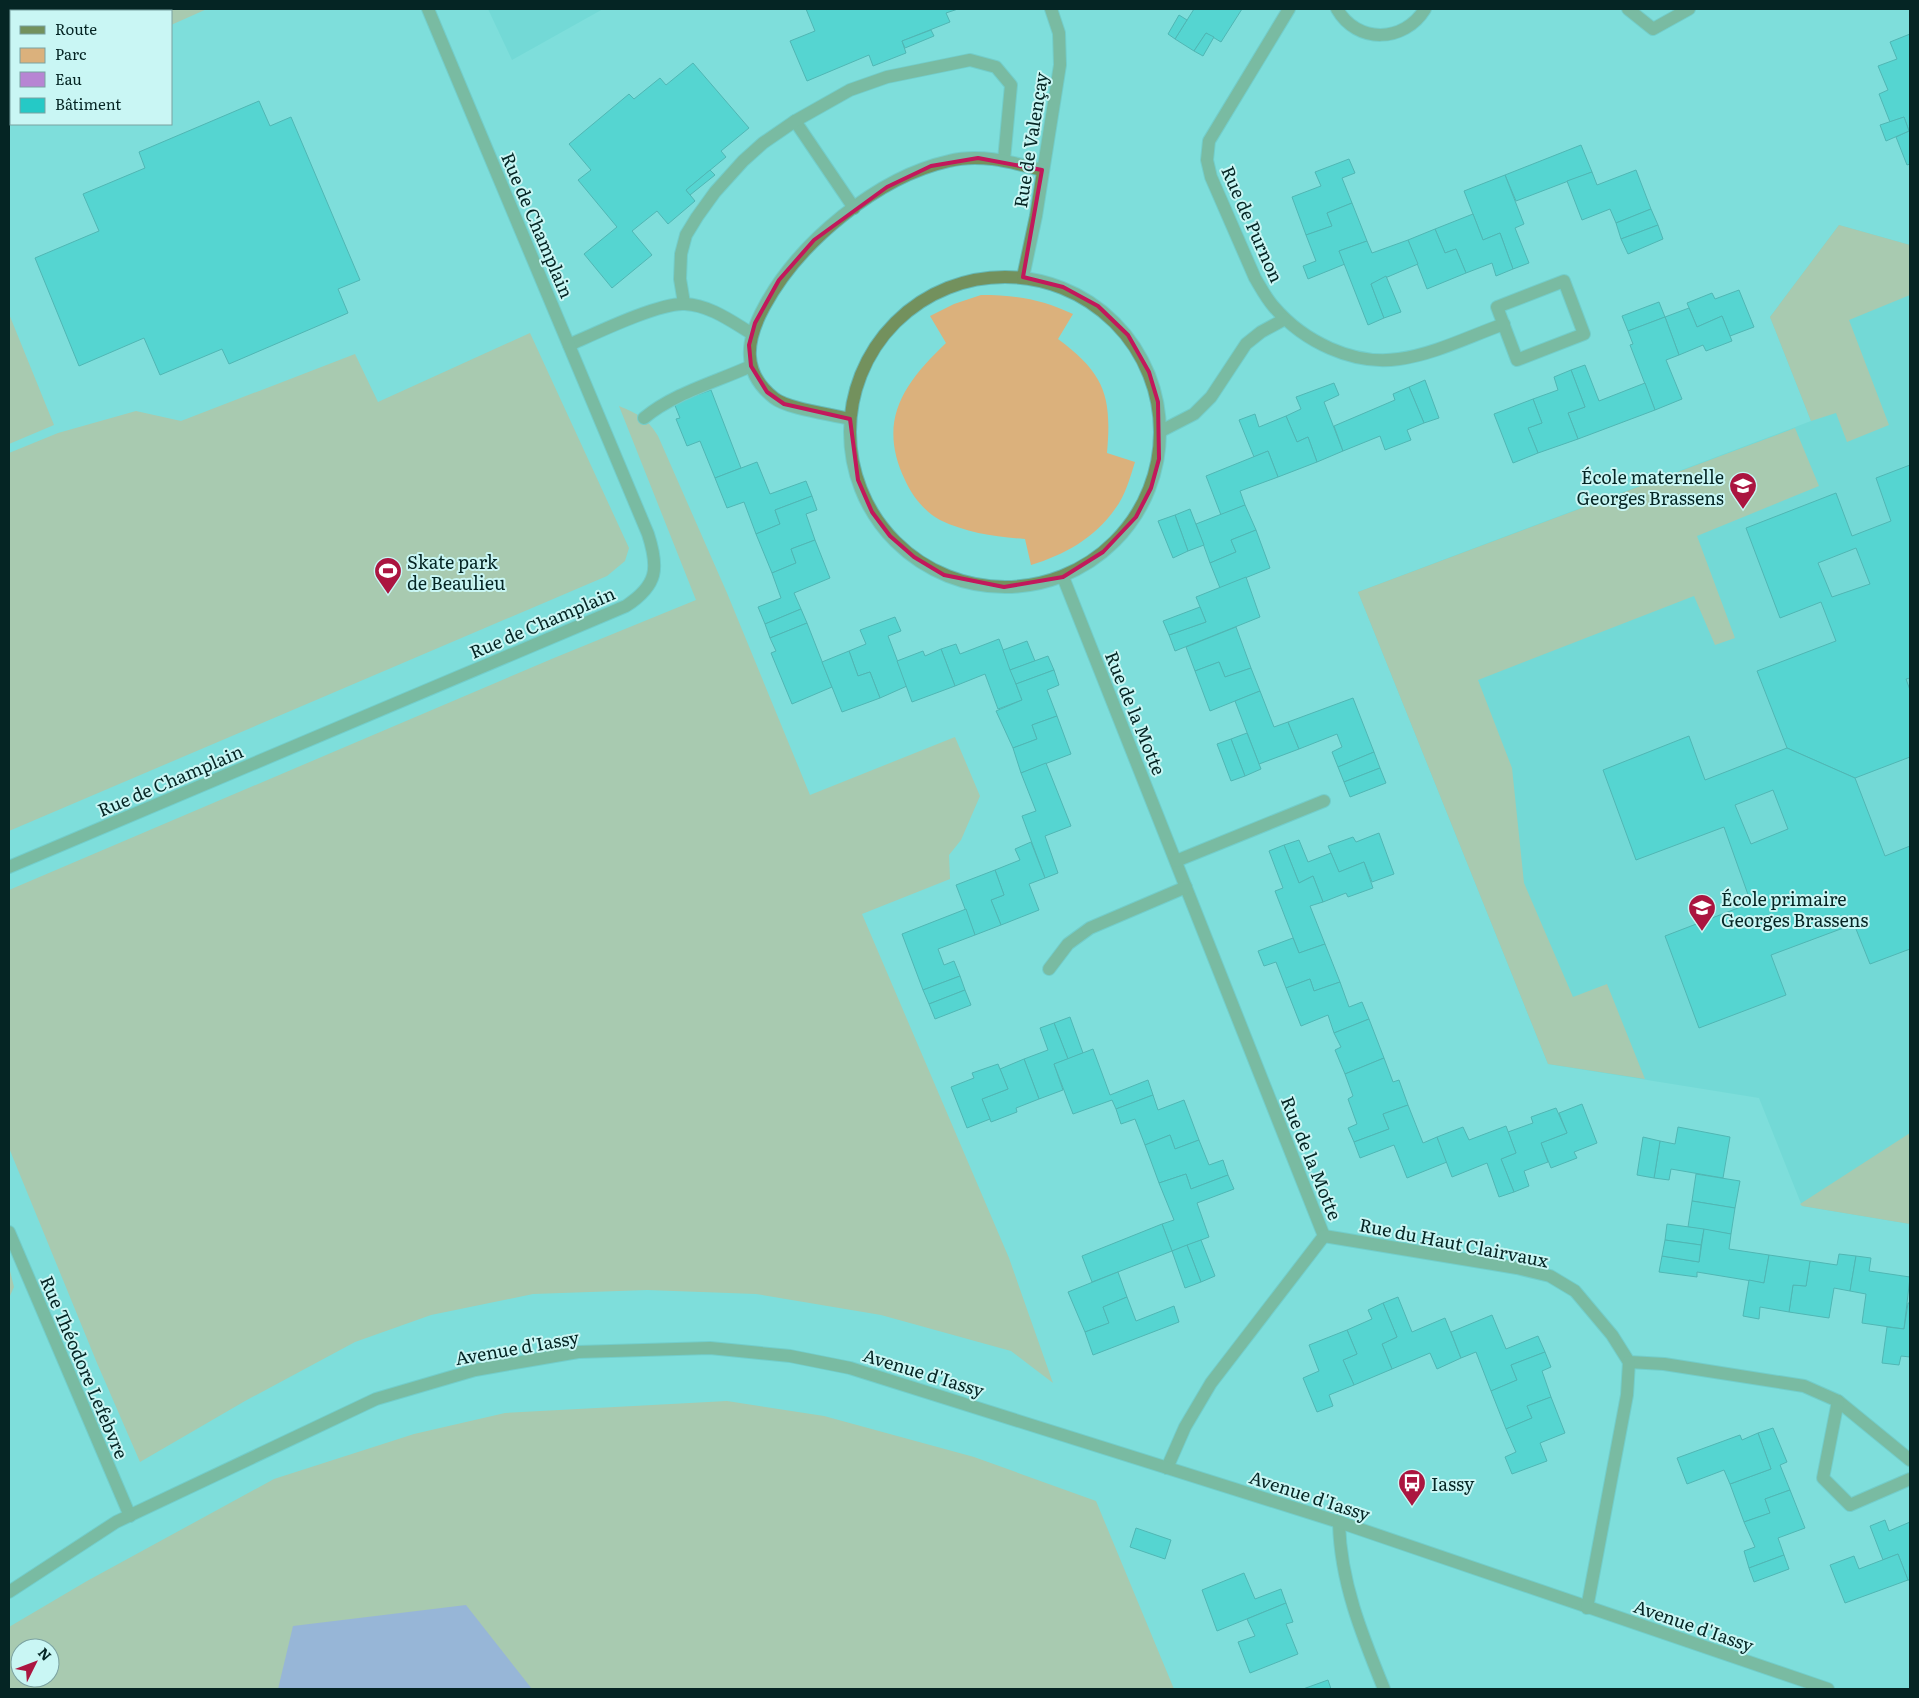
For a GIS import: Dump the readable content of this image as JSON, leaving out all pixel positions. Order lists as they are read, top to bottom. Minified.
{"streets":{"street":["Rue de Valençay","Rue de Purnon","Rue de Champlain","Rue de la Motte","Rue du Haut Clairvaux","Avenue d'Iassy","Rue Théodore Lefebvre"]},"crossings":[["Rue de la Motte","Rue du Haut Clairvaux"],["Rue de la Motte","Avenue d'Iassy"],["Avenue d'Iassy","Rue Théodore Lefebvre"]],"places":{"school or university":["École maternelle Georges Brassens","École primaire Georges Brassens"],"sports":["Skate park de Beaulieu"],"bus stop":["Iassy"]},"legend":["Route","Parc","Eau","Bâtiment"],"north":"top right"}
